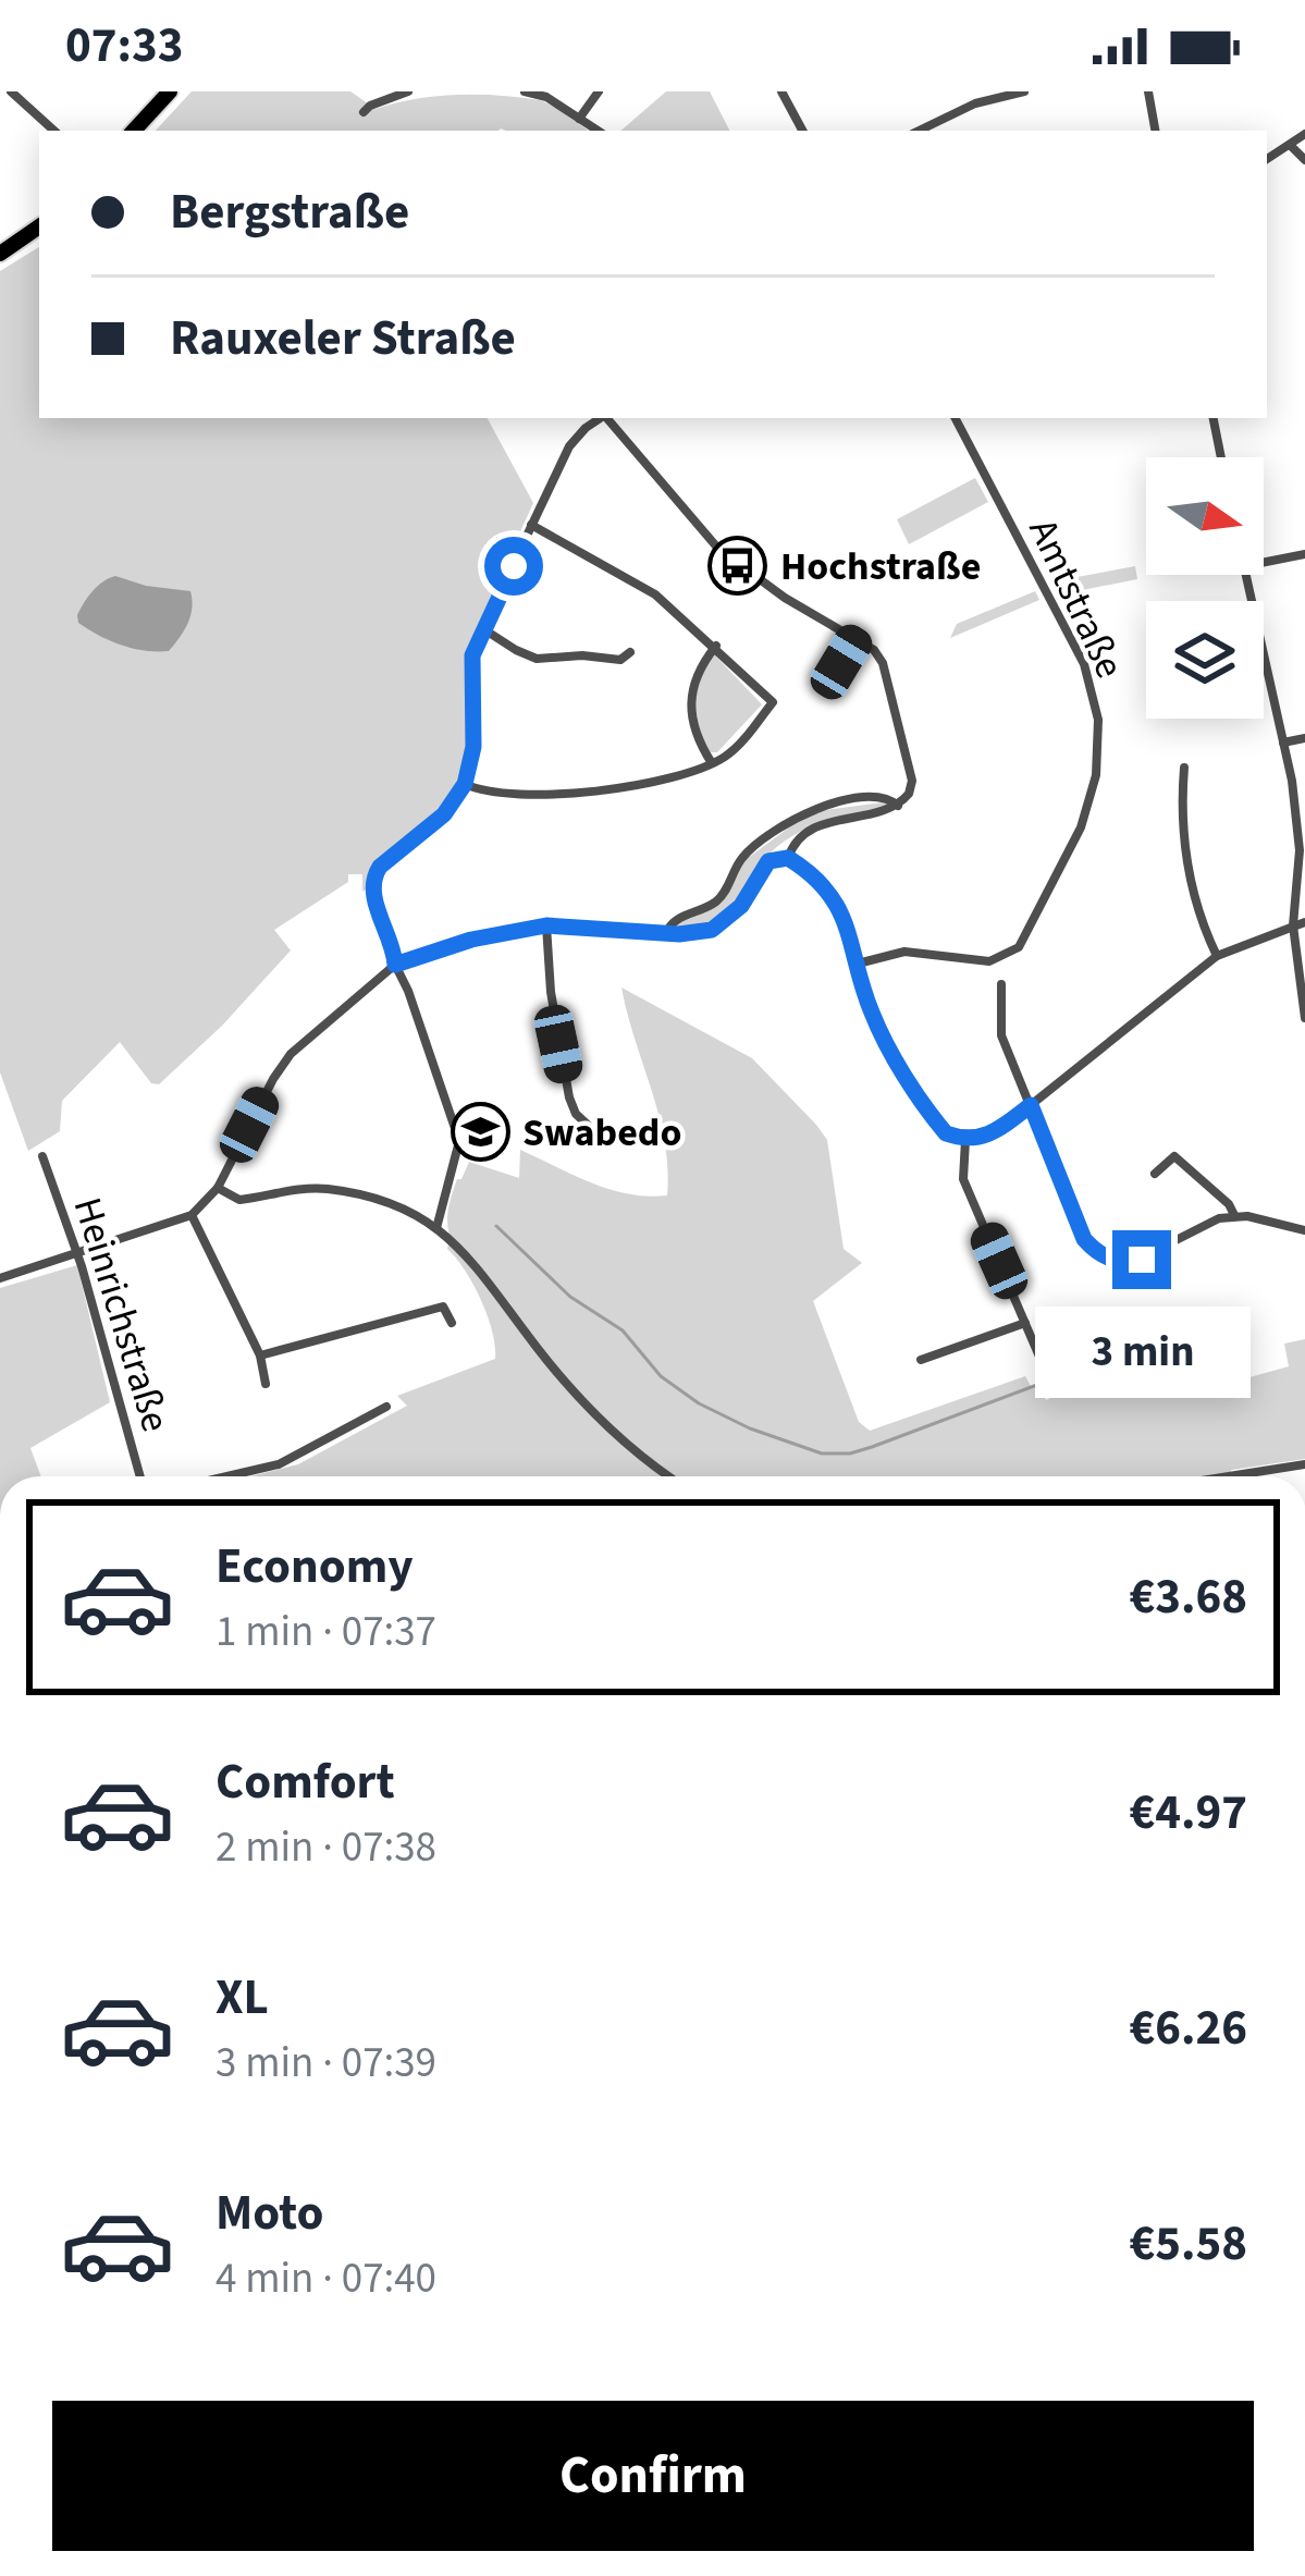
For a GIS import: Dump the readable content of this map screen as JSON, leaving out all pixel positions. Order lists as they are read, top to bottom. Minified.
{"streets":{"street":["Amtstraße","Heinrichstraße"]},"places":{"bus stop":["Hochstraße"],"school or university":["Swabedo"]},"north":"right","page":{"status":"07:33","banner":["Bergstraße","Rauxeler Straße"],"bubble":"3 min","list":[{"name":"Economy","note":"1 min · 07:37","value":"€3.68"},{"name":"Comfort","note":"2 min · 07:38","value":"€4.97"},{"name":"XL","note":"3 min · 07:39","value":"€6.26"},{"name":"Moto","note":"4 min · 07:40","value":"€5.58"}],"buttons":"Confirm"}}
